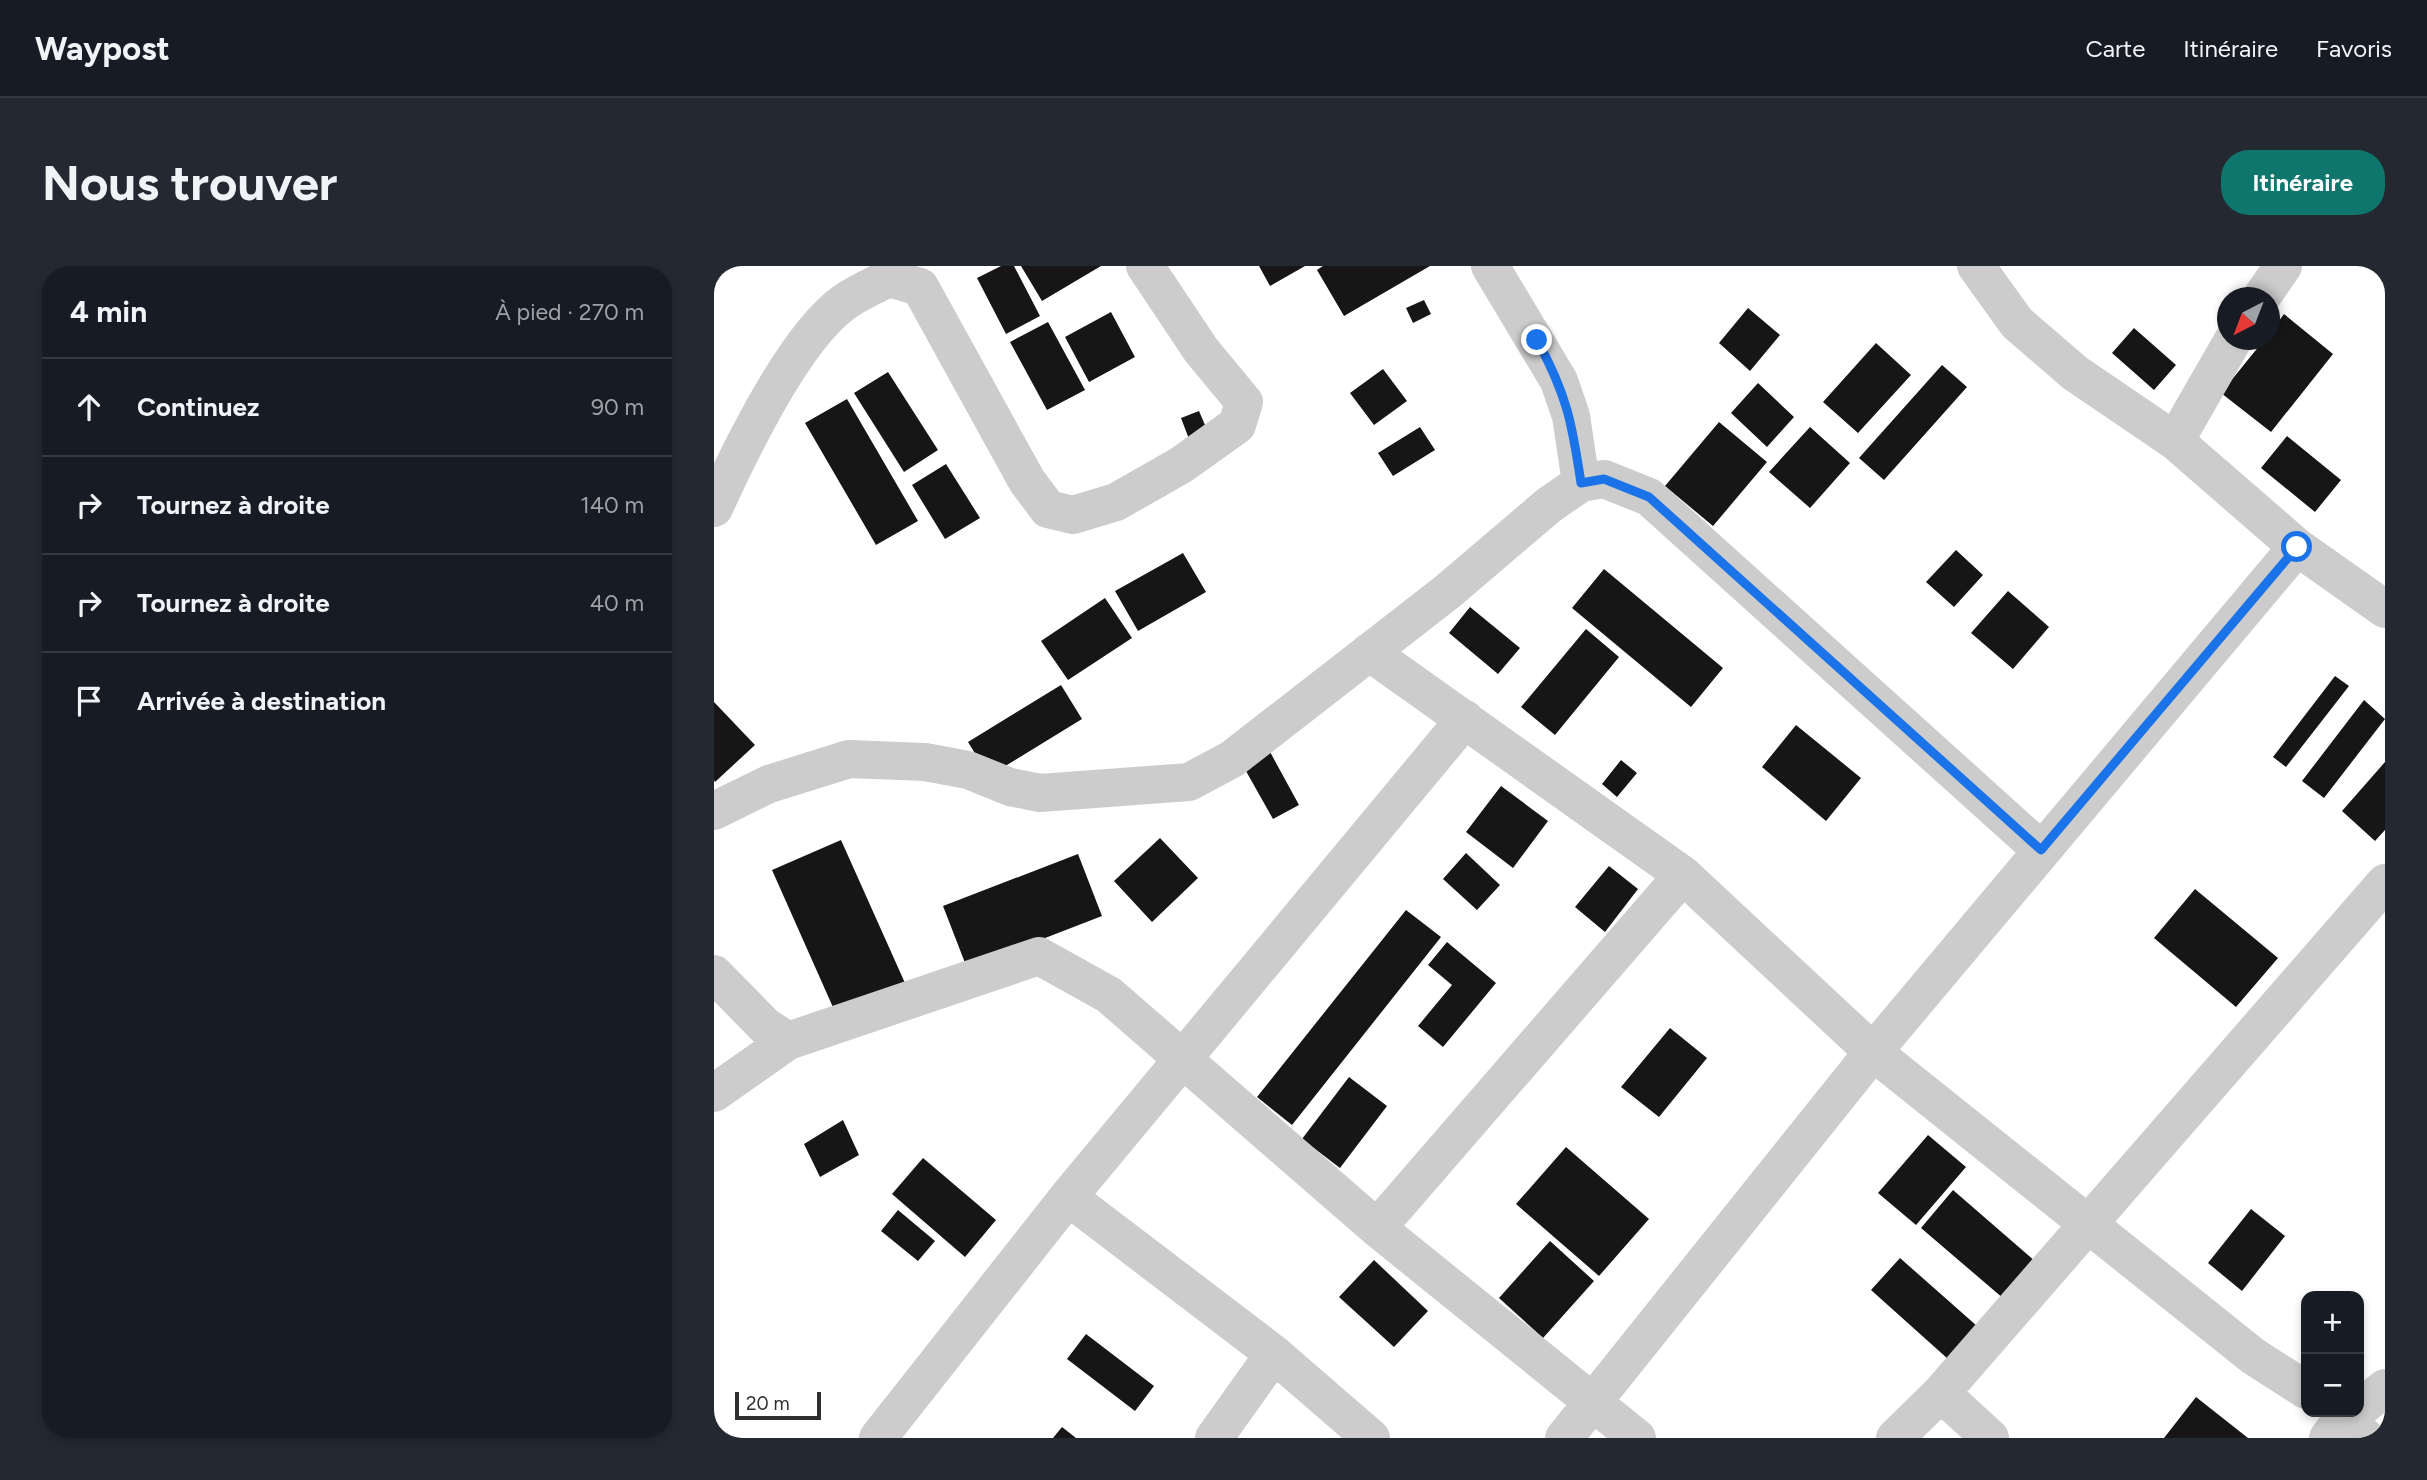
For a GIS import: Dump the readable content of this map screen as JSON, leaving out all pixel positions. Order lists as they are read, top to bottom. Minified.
{"scale_bar":"20 m","north":"bottom left","page":{"header":"Waypost","nav":["Carte","Itinéraire","Favoris"],"buttons":"Itinéraire","title":"Nous trouver","heading":["4 min","À pied · 270 m"],"list":[["Continuez","90 m"],["Tournez à droite","140 m"],["Tournez à droite","40 m"],"Arrivée à destination"],"map_buttons":["+","−"],"scale":"20 m"}}
